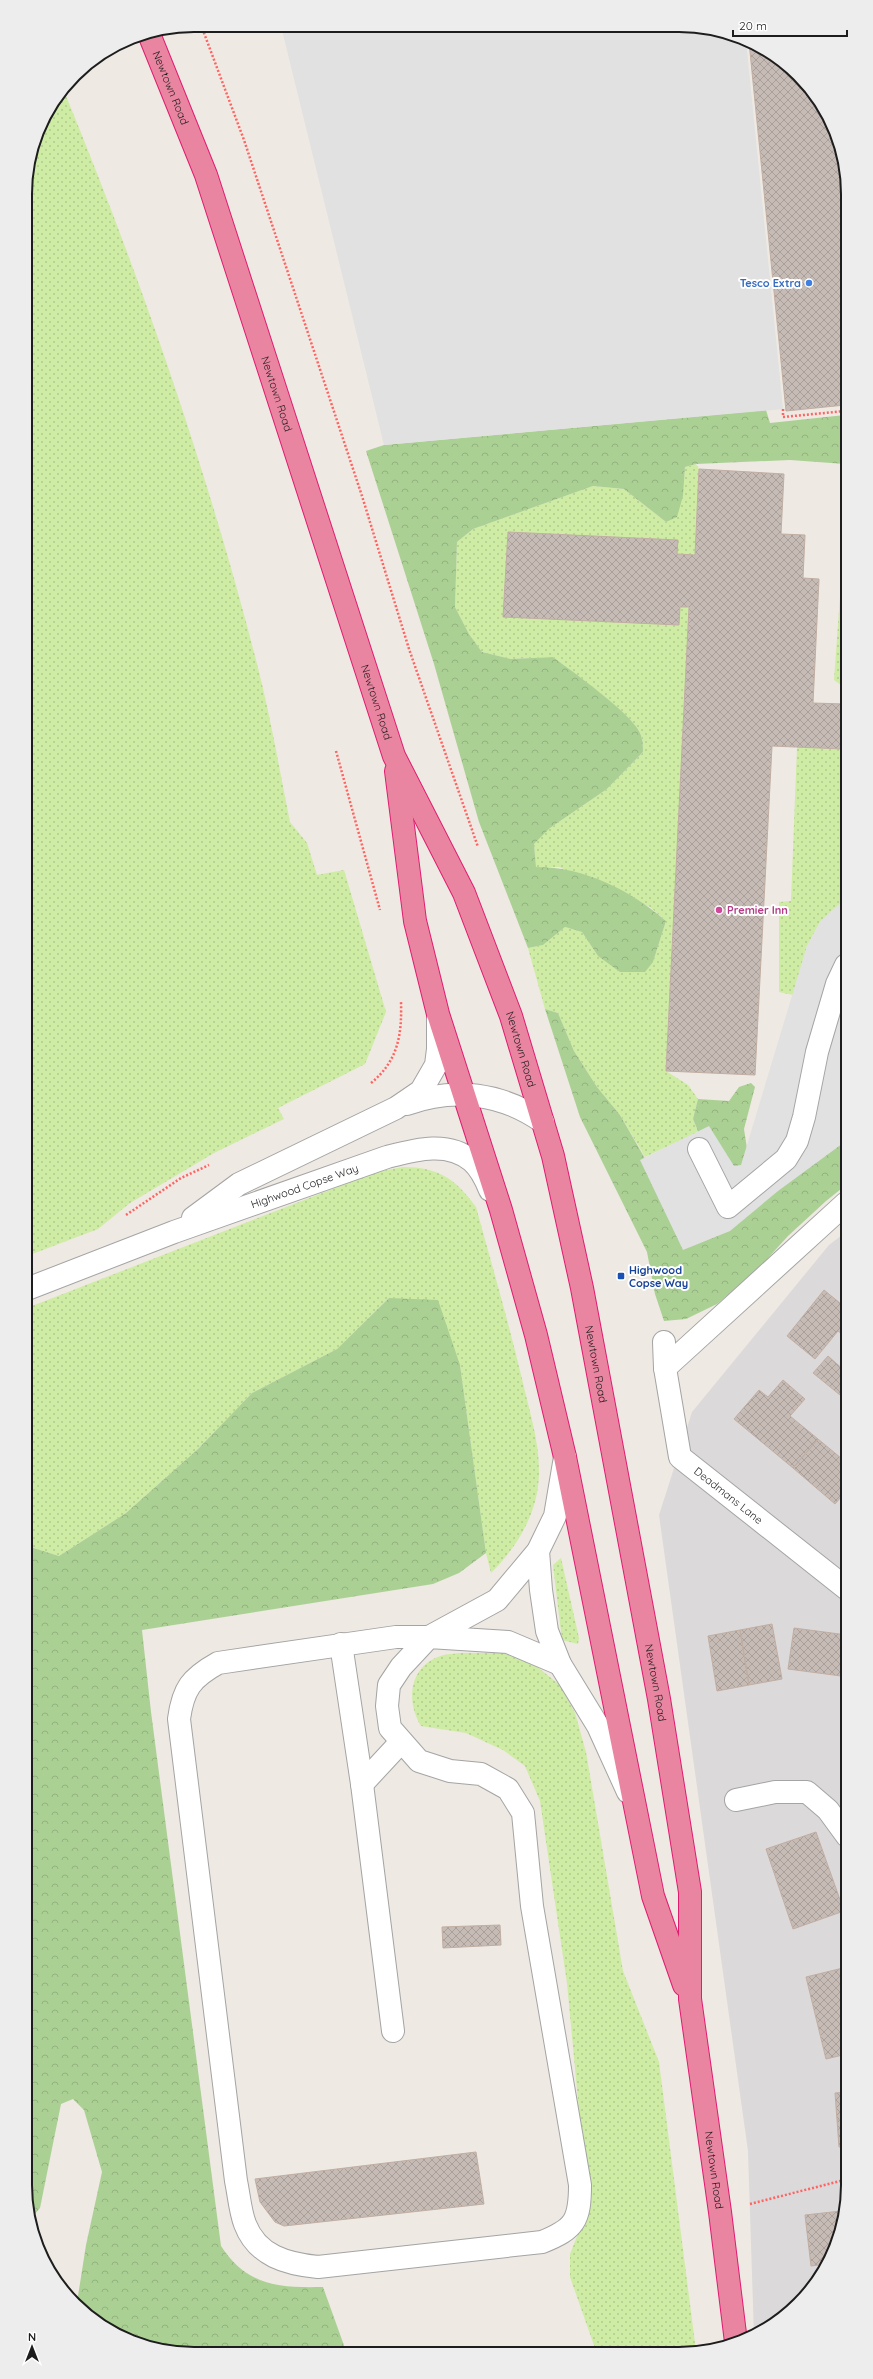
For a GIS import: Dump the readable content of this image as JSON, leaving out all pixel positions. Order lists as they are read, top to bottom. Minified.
{"streets":{"highway":["Newtown Road"],"street":["Highwood Copse Way","Deadmans Lane"]},"crossings":[["Newtown Road","Highwood Copse Way"]],"places":{"other":["Tesco Extra","Premier Inn"],"transit":["Highwood Copse Way"]},"scale_bar":"20 m","north":"top"}
